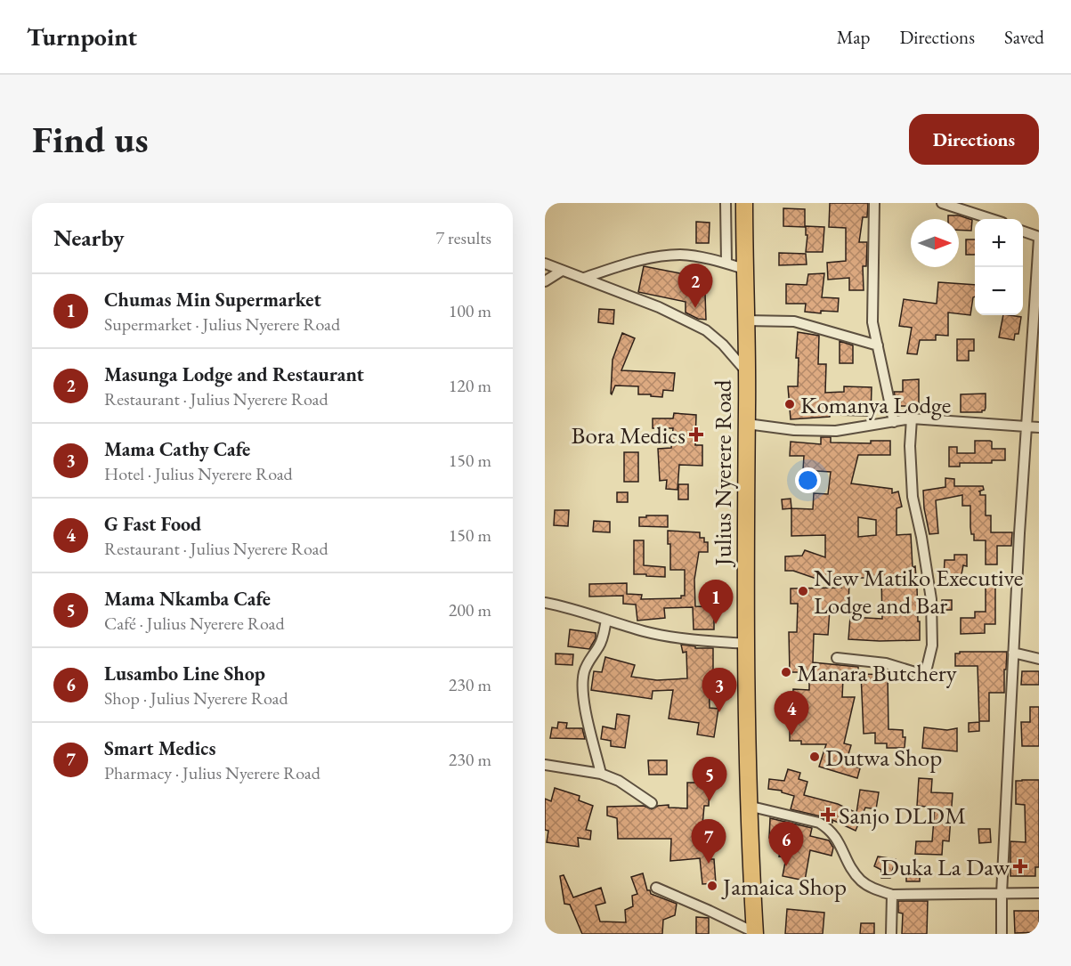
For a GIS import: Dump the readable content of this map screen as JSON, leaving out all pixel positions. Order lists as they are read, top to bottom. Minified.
{"streets":{"highway":["Julius Nyerere Road"]},"places":{"other":["Komanya Lodge","New Matiko Executive Lodge and Bar","Manara Butchery","Dutwa Shop","Jamaica Shop"],"health":["Bora Medics","Sanjo DLDM","Duka La Daw"]},"north":"right","page":{"header":"Turnpoint","nav":["Map","Directions","Saved"],"buttons":"Directions","title":"Find us","heading":["Nearby","7 results"],"map_buttons":["+","−"],"pins":["2","1","3","4","5","7","6"],"list":[{"mark":"1","name":"Chumas Min Supermarket","note":"Supermarket · Julius Nyerere Road","value":"100 m"},{"mark":"2","name":"Masunga Lodge and Restaurant","note":"Restaurant · Julius Nyerere Road","value":"120 m"},{"mark":"3","name":"Mama Cathy Cafe","note":"Hotel · Julius Nyerere Road","value":"150 m"},{"mark":"4","name":"G Fast Food","note":"Restaurant · Julius Nyerere Road","value":"150 m"},{"mark":"5","name":"Mama Nkamba Cafe","note":"Café · Julius Nyerere Road","value":"200 m"},{"mark":"6","name":"Lusambo Line Shop","note":"Shop · Julius Nyerere Road","value":"230 m"},{"mark":"7","name":"Smart Medics","note":"Pharmacy · Julius Nyerere Road","value":"230 m"}]}}
